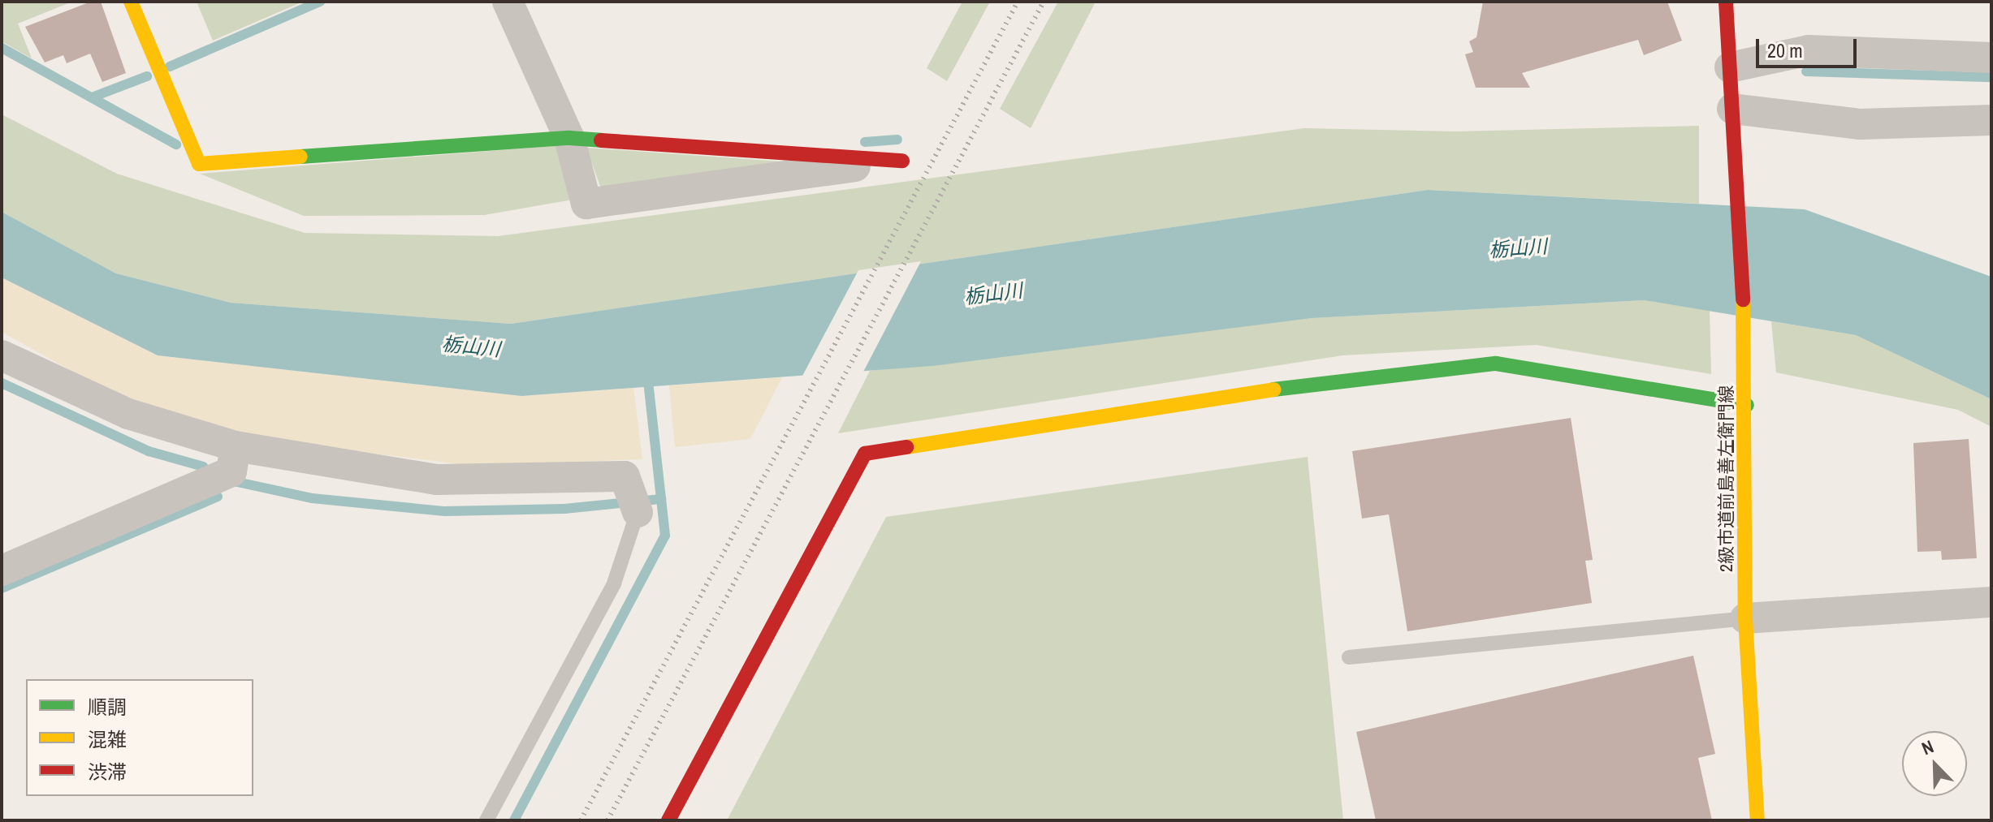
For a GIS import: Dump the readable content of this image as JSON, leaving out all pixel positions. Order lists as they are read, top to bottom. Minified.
{"streets":{"street":["2級市道前島善左衛門線"]},"water":["栃山川"],"legend":["順調","混雑","渋滞"],"scale_bar":"20 m","north":"top left"}
